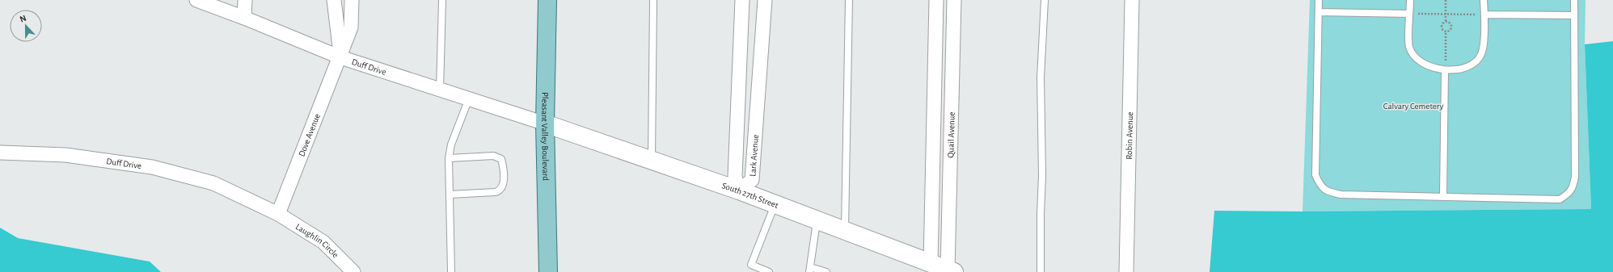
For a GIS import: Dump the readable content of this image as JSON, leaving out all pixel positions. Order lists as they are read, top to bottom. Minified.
{"streets":{"main road":["Pleasant Valley Boulevard"],"street":["Duff Drive","Quail Avenue","Dove Avenue","Robin Avenue","Lark Avenue","South 27th Street","Laughlin Circle"]},"crossings":[["Duff Drive","Dove Avenue"],["Duff Drive","Pleasant Valley Boulevard"],["Duff Drive","South 27th Street"],["Duff Drive","Laughlin Circle"],["Quail Avenue","South 27th Street"],["Dove Avenue","Laughlin Circle"],["Pleasant Valley Boulevard","South 27th Street"],["Lark Avenue","South 27th Street"]],"parks":["Calvary Cemetery"],"north":"top"}
